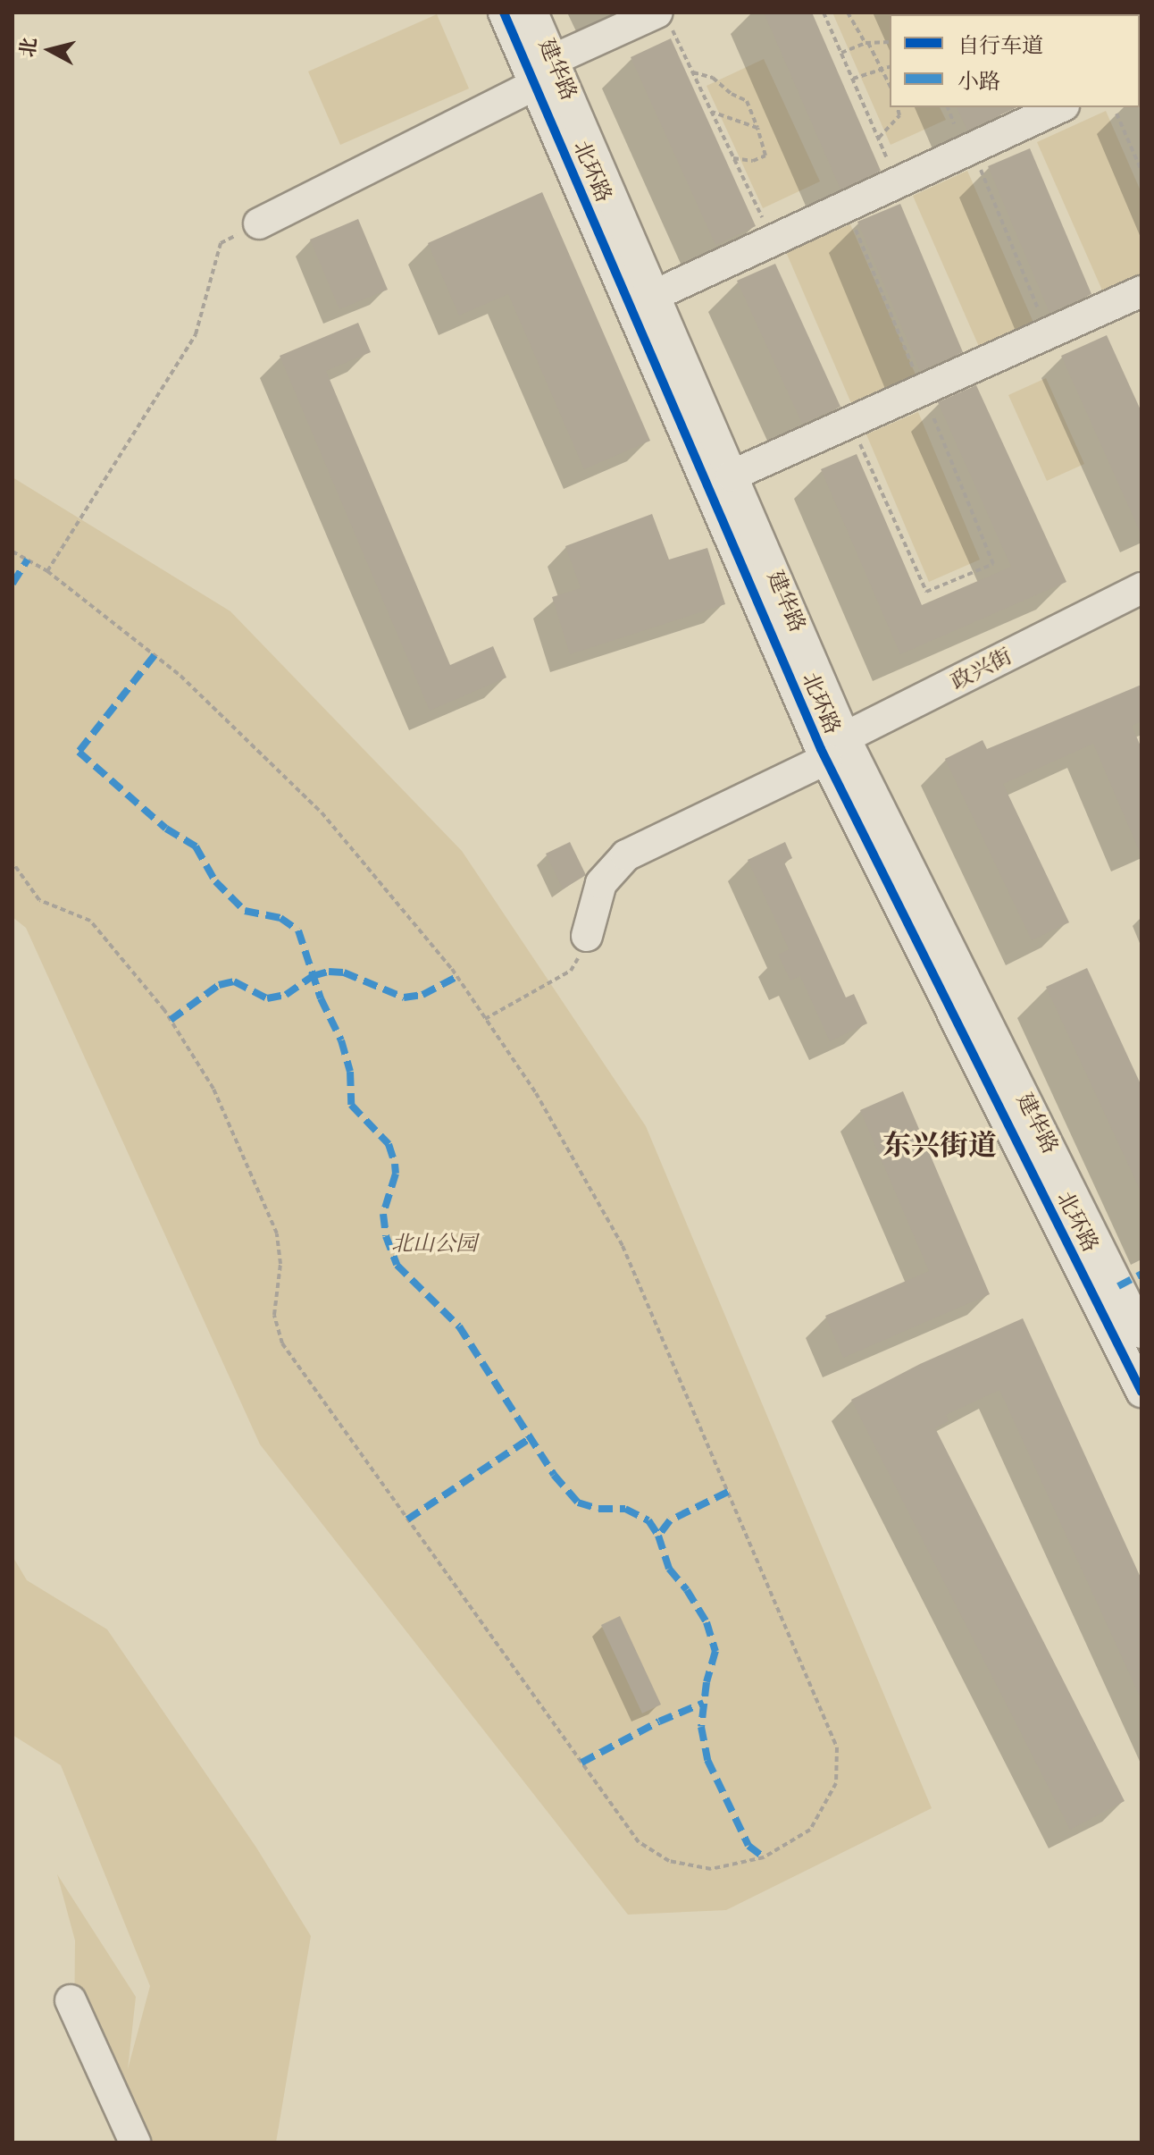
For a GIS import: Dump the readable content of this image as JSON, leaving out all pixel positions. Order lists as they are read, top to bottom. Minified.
{"streets":{"street":["建华路","北环路","政兴街"]},"crossings":[["建华路","北环路"],["建华路","政兴街"],["北环路","政兴街"]],"districts":["东兴街道"],"parks":["北山公园"],"legend":["自行车道","小路"],"north":"left"}
